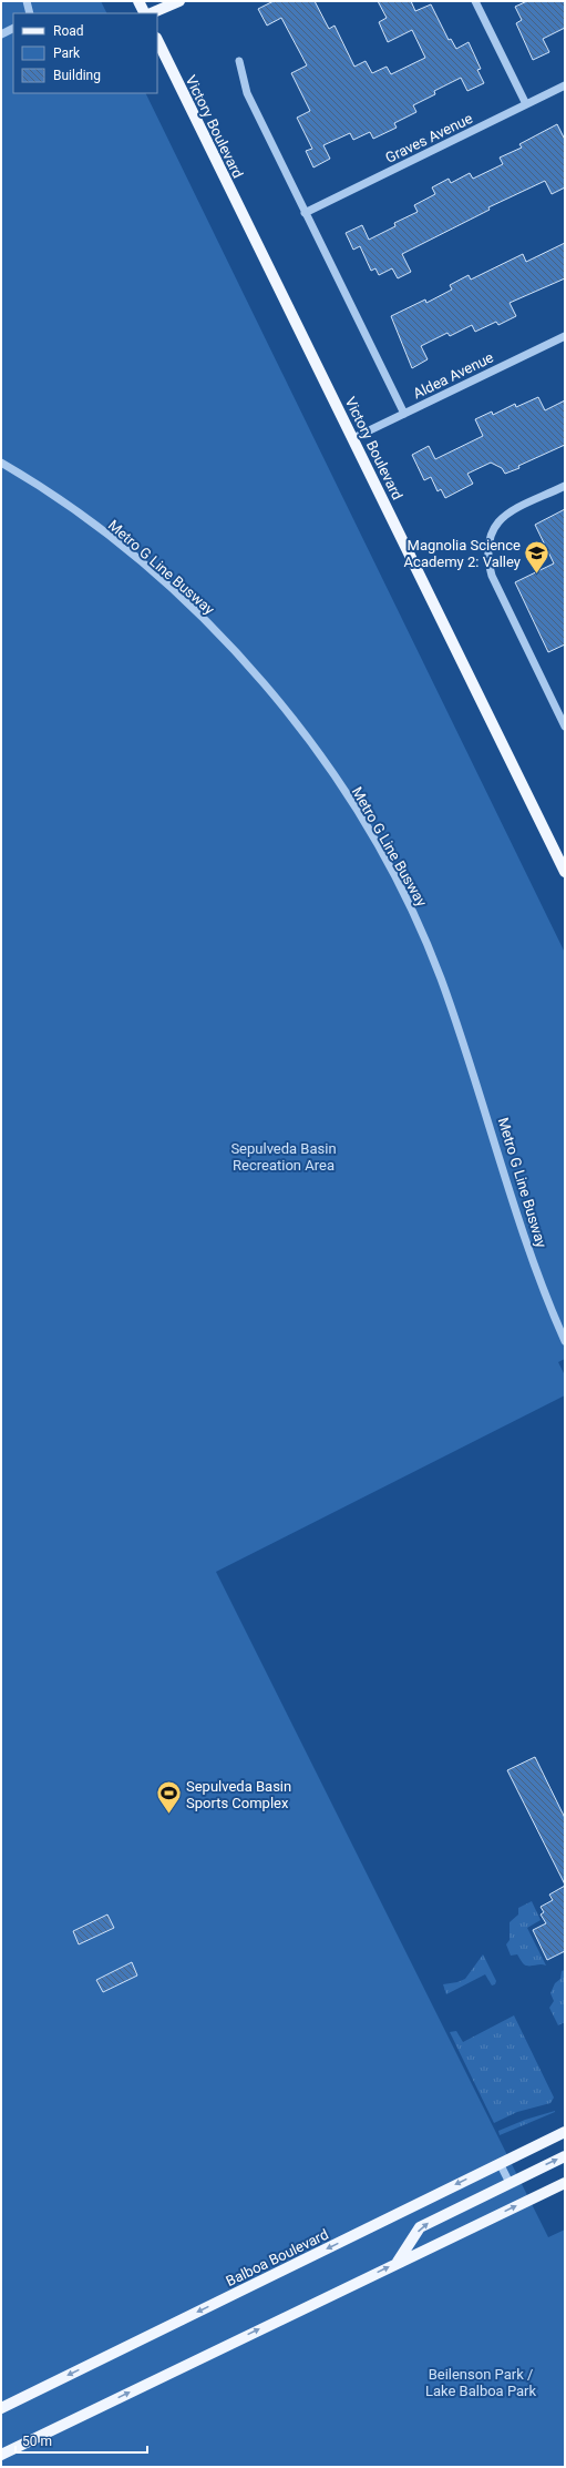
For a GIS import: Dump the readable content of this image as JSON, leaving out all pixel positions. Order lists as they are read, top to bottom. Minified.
{"streets":{"main road":["Victory Boulevard","Balboa Boulevard"],"street":["Graves Avenue","Aldea Avenue","Metro G Line Busway"]},"crossings":[["Victory Boulevard","Aldea Avenue"]],"parks":["Sepulveda Basin Recreation Area","Beilenson Park / Lake Balboa Park"],"places":{"school or university":["Magnolia Science Academy 2: Valley"],"sports":["Sepulveda Basin Sports Complex"]},"legend":["Road","Park","Building"],"scale_bar":"50 m"}
